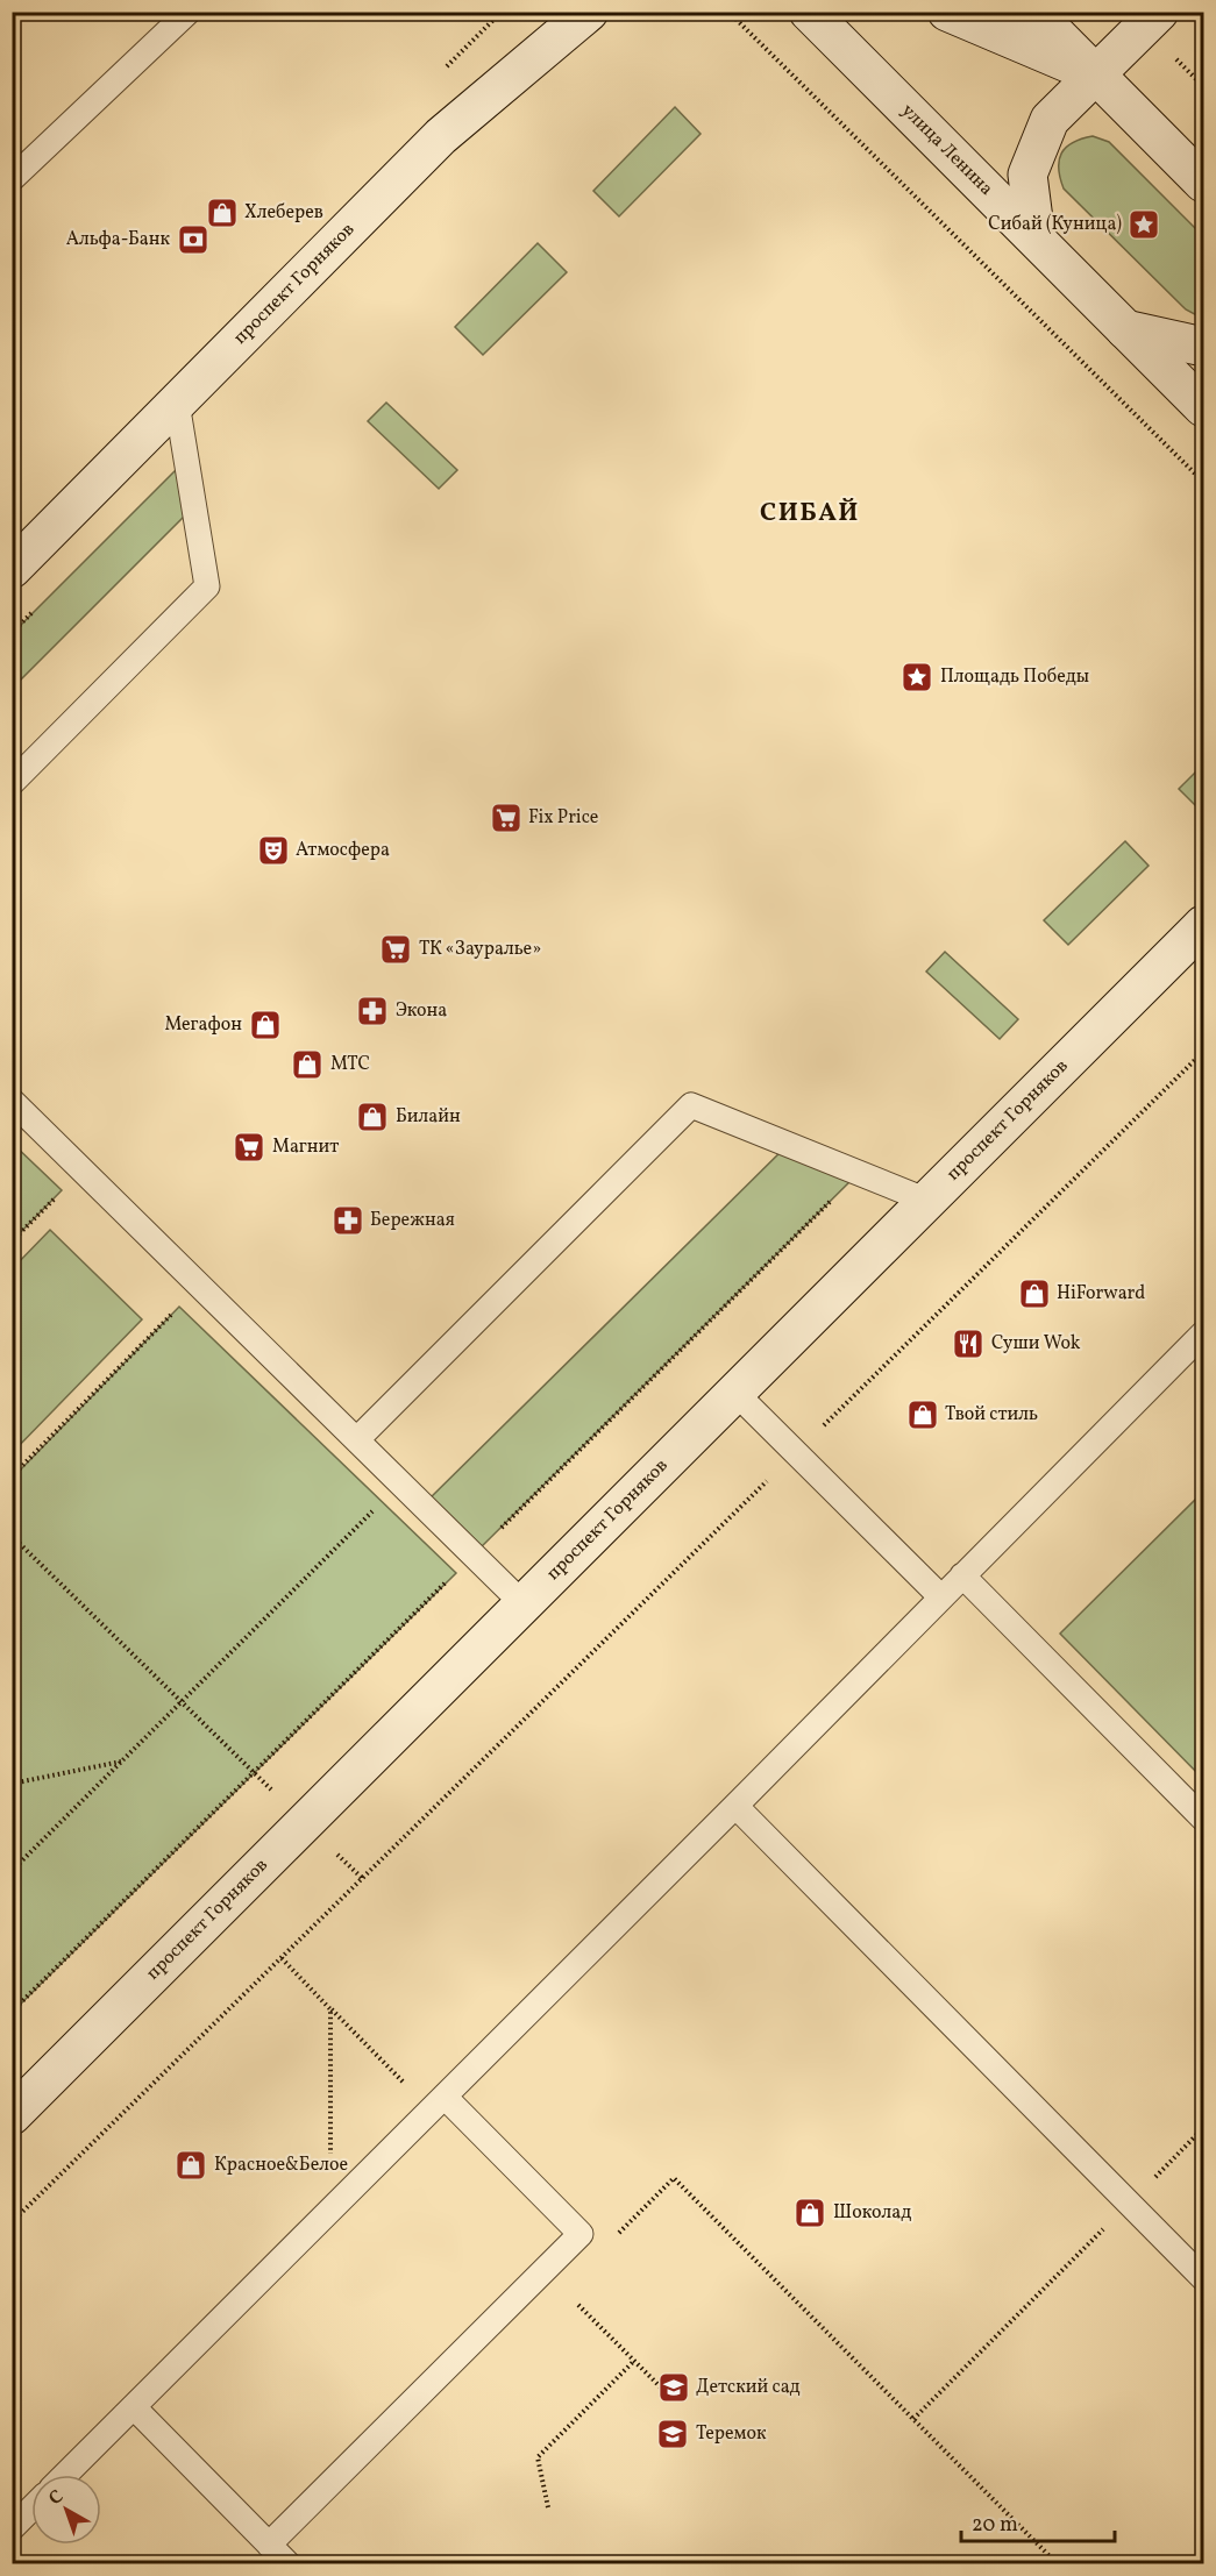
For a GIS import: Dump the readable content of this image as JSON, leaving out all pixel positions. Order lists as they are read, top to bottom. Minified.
{"streets":{"main road":["улица Ленина","проспект Горняков"]},"districts":["СИБАЙ"],"places":{"shop":["Хлеберев","Мегафон","МТС","Билайн","HiForward","Твой стиль","Красное&Белое","Шоколад"],"place":["Сибай (Куница)","Площадь Победы"],"bank":["Альфа-Банк"],"supermarket":["Fix Price","ТК «Зауралье»","Магнит"],"theatre":["Атмосфера"],"pharmacy":["Экона","Бережная"],"restaurant":["Суши Wok"],"school or university":["Детский сад","Теремок"]},"scale_bar":"20 m","north":"top left"}
